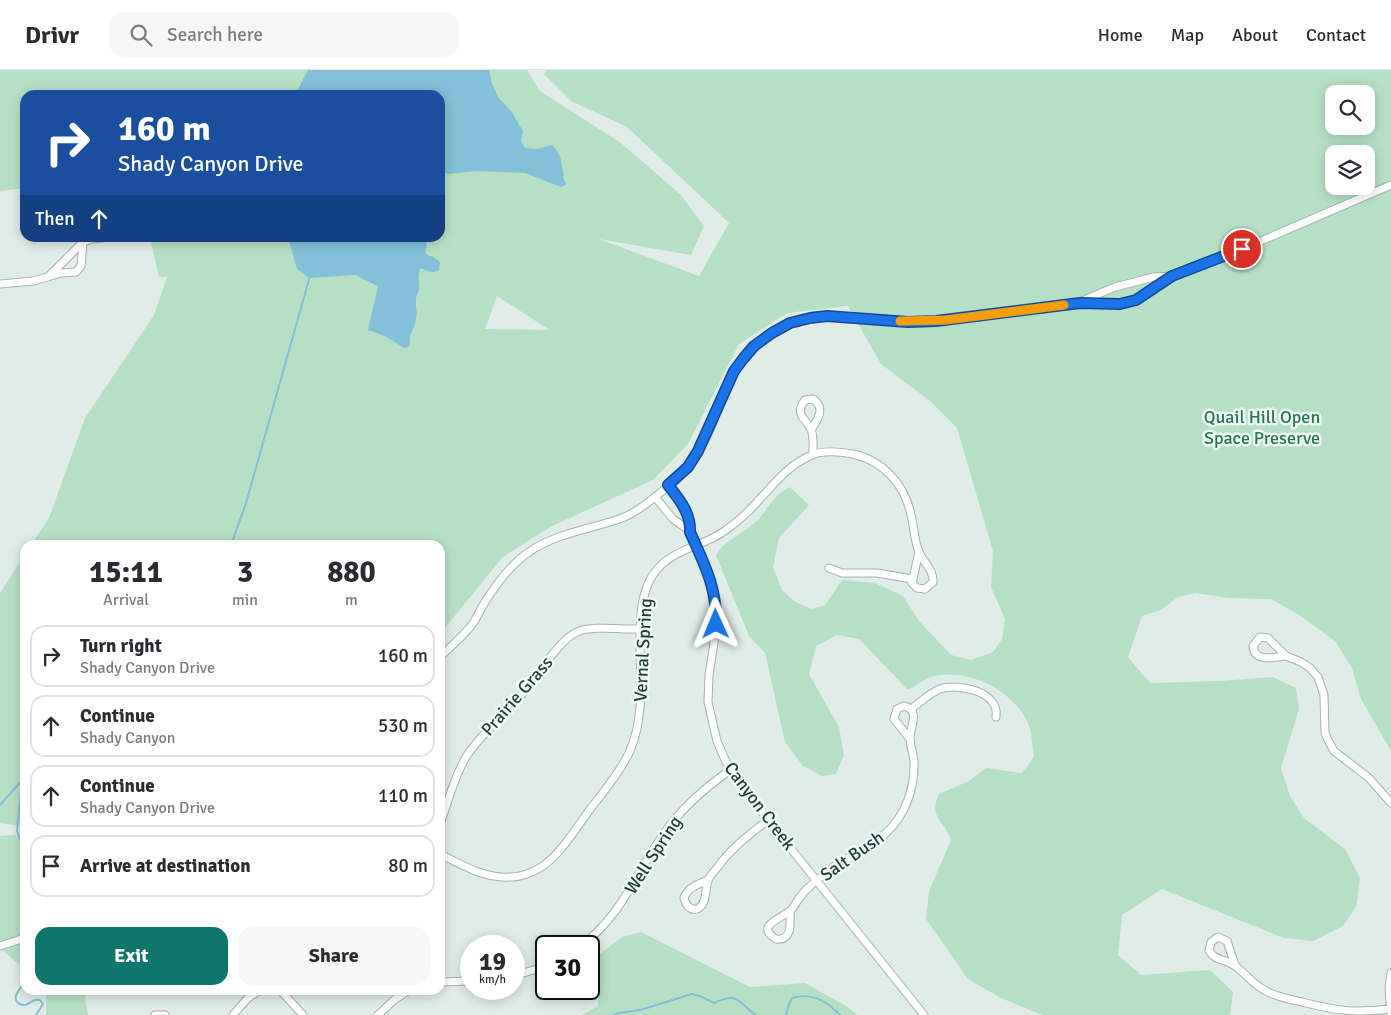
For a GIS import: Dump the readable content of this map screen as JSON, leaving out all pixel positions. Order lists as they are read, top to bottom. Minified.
{"streets":{"street":["Vernal Spring","Prairie Grass","Canyon Creek","Well Spring","Salt Bush"]},"crossings":[["Vernal Spring","Prairie Grass"],["Vernal Spring","Canyon Creek"],["Canyon Creek","Well Spring"],["Canyon Creek","Salt Bush"]],"parks":["Quail Hill Open Space Preserve"],"page":{"header":"Drivr","search":"Search here","nav":["Home","Map","About","Contact"],"turn":["160 m","Shady Canyon Drive"],"then":"Then","eta":["15:11","Arrival","3","min","880","m"],"list":[{"name":"Turn right","note":"Shady Canyon Drive","value":"160 m"},{"name":"Continue","note":"Shady Canyon","value":"530 m"},{"name":"Continue","note":"Shady Canyon Drive","value":"110 m"},{"name":"Arrive at destination","value":"80 m"}],"buttons":["Exit","Share"],"speed":"19 km/h","limit":"30"}}
